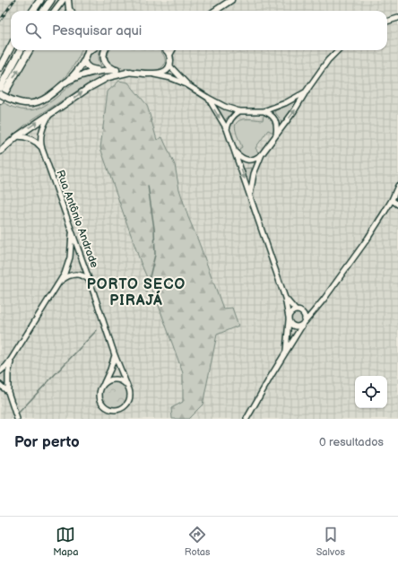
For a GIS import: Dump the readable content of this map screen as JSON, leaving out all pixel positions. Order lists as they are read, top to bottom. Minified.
{"streets":{"street":["Rua Antônio Andrade"]},"districts":["PORTO SECO PIRAJÁ"],"page":{"search":"Pesquisar aqui","heading":["Por perto","0 resultados"],"nav":["Mapa","Rotas","Salvos"]}}
